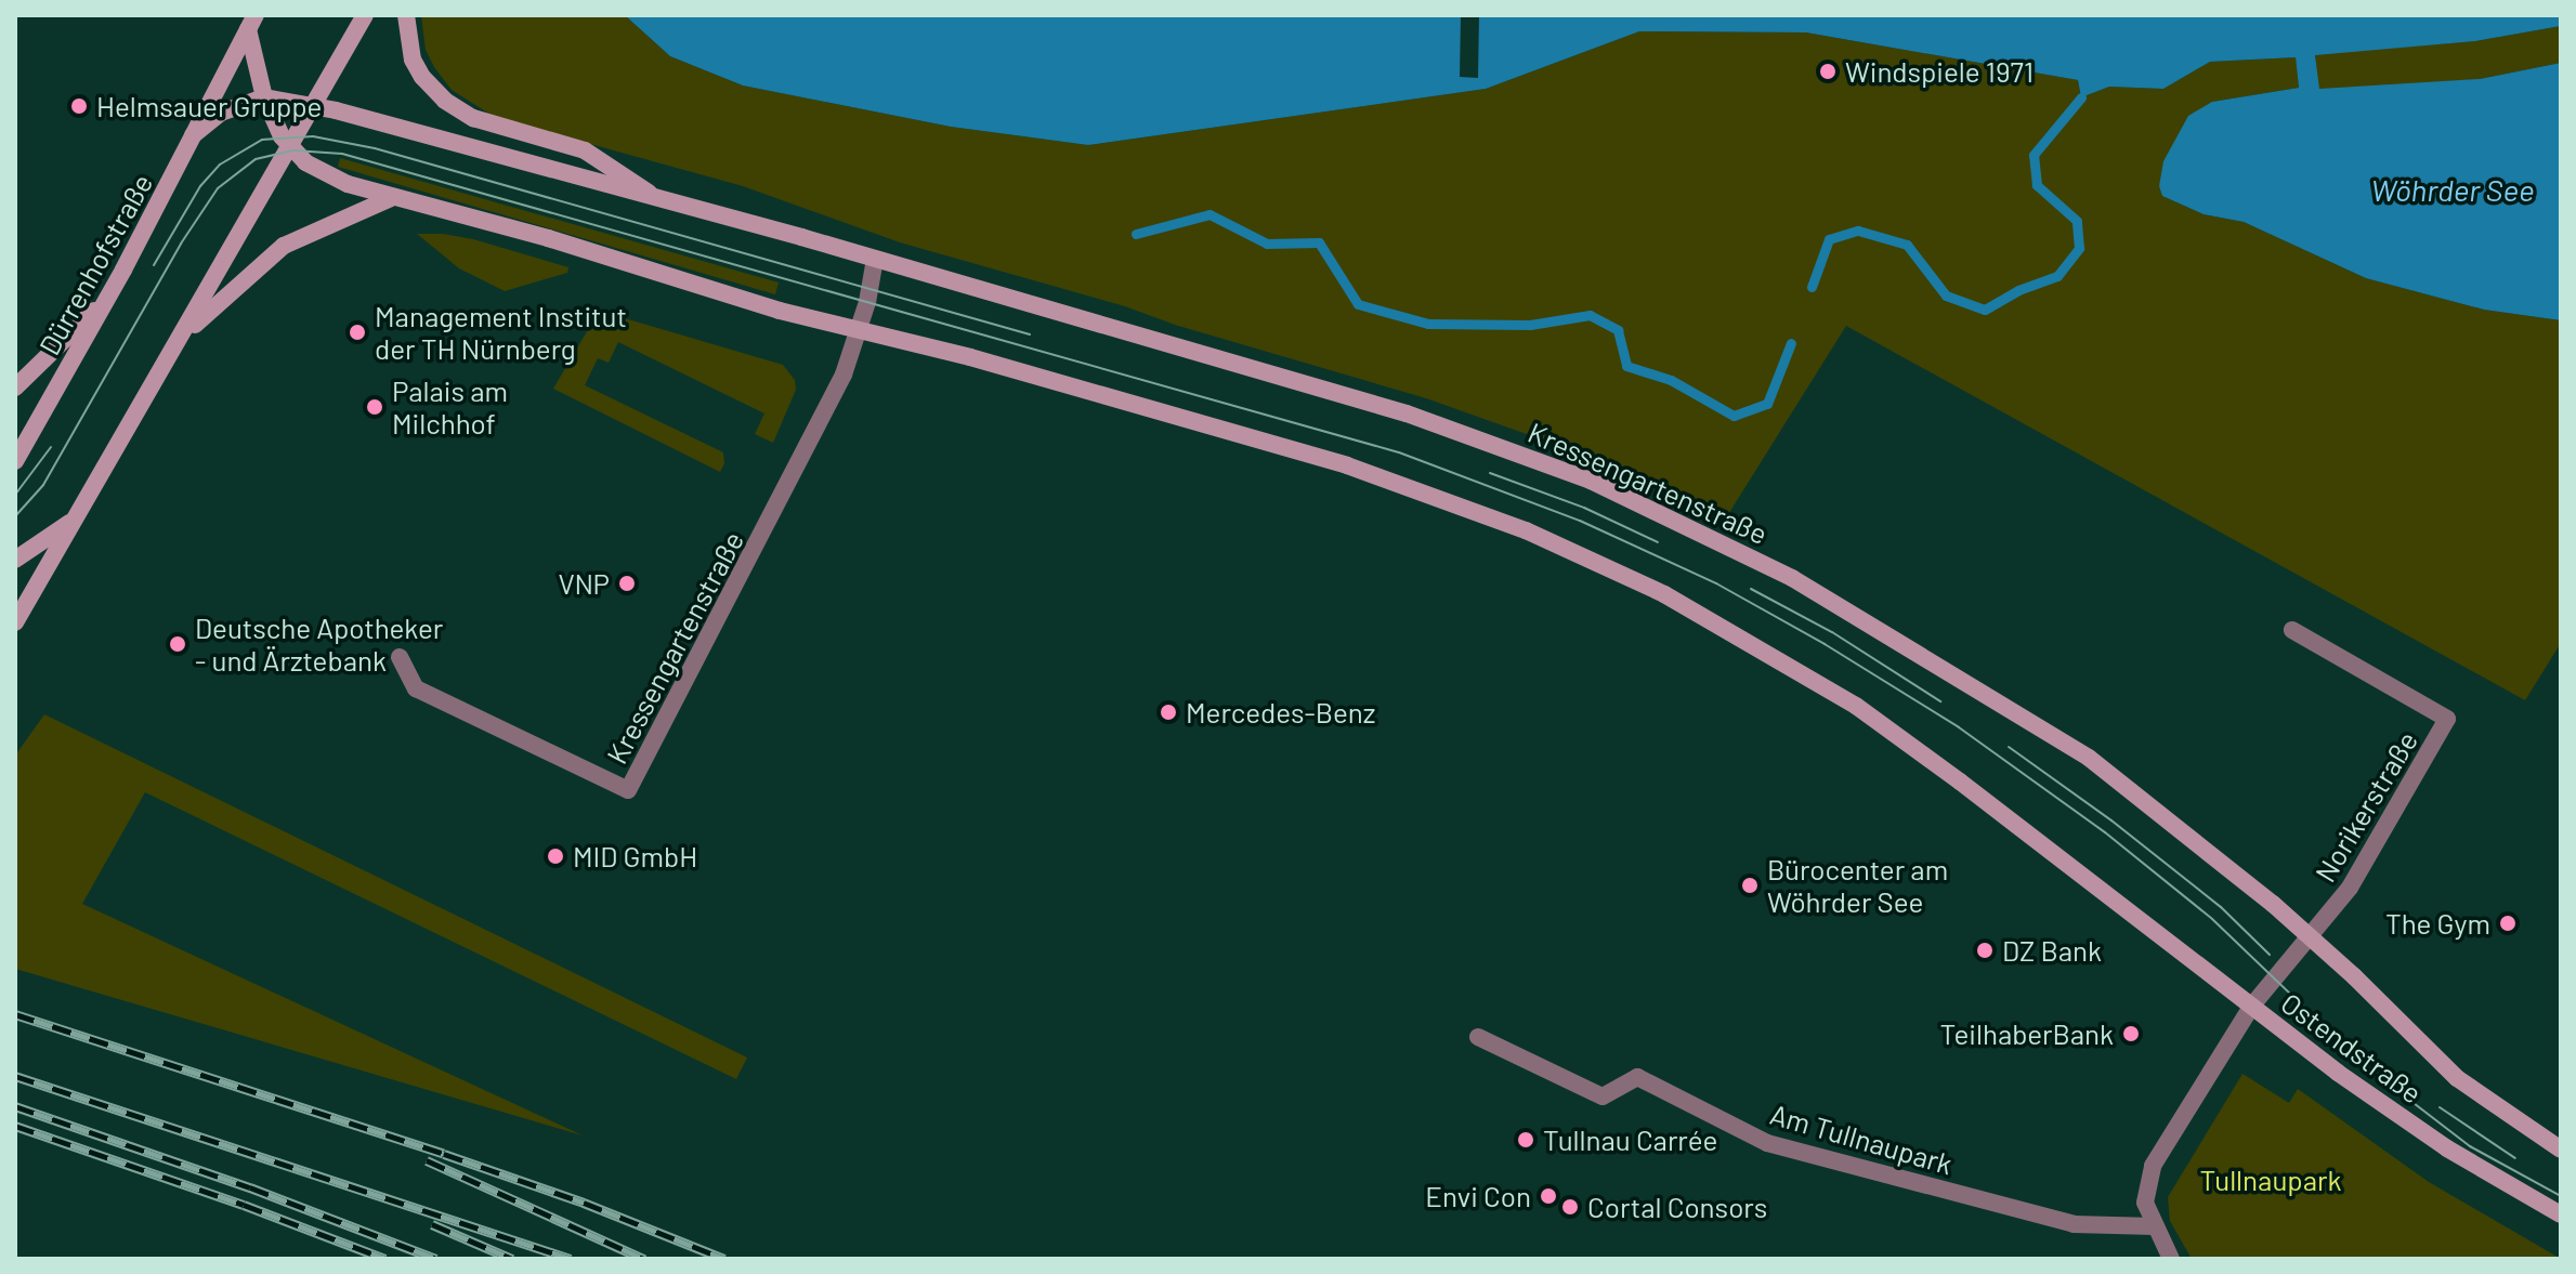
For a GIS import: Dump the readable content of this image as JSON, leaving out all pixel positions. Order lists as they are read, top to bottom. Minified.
{"streets":{"main road":["Dürrenhofstraße","Kressengartenstraße","Ostendstraße"],"street":["Norikerstraße","Am Tullnaupark"]},"crossings":[["Dürrenhofstraße","Kressengartenstraße"],["Kressengartenstraße","Norikerstraße"],["Kressengartenstraße","Ostendstraße"],["Norikerstraße","Ostendstraße"]],"water":["Wöhrder See"],"parks":["Tullnaupark"],"places":["Windspiele 1971","Helmsauer Gruppe","Management Institut der TH Nürnberg","Palais am Milchhof","VNP","Deutsche Apotheker - und Ärztebank","Mercedes-Benz","MID GmbH","Bürocenter am Wöhrder See","The Gym","DZ Bank","TeilhaberBank","Tullnau Carrée","Envi Con","Cortal Consors"]}
